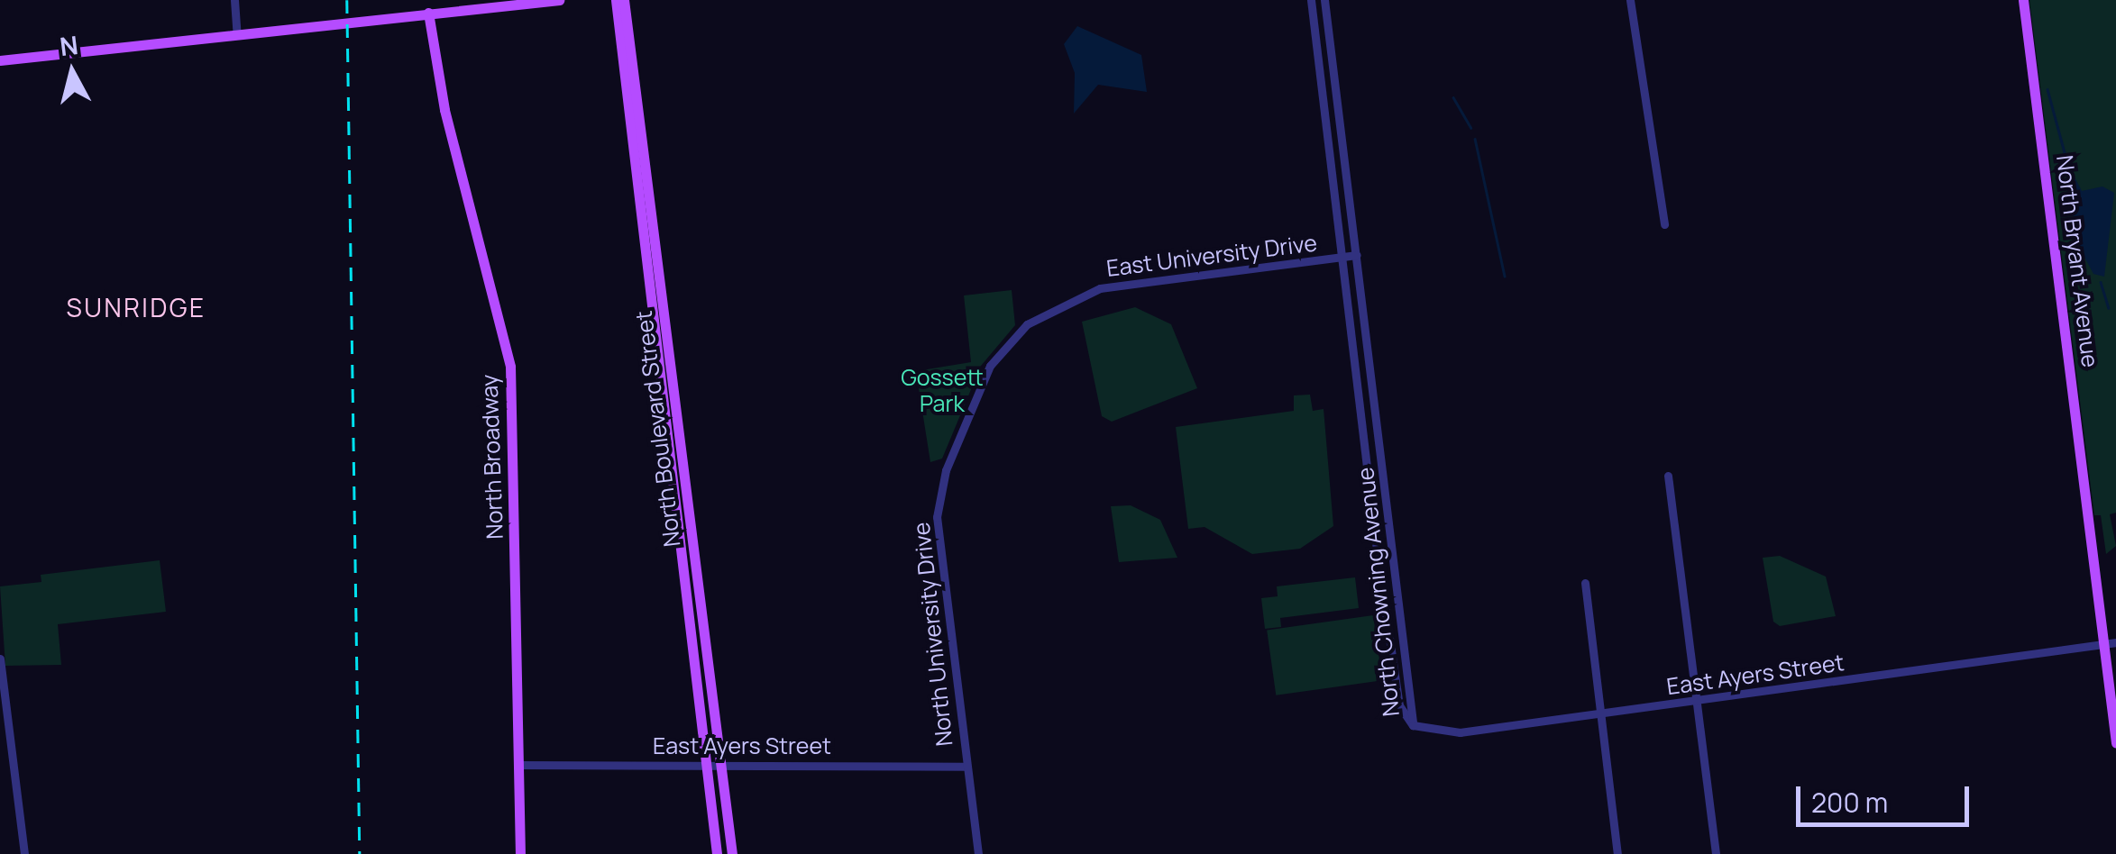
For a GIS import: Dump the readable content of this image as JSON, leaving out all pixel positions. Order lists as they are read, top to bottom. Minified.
{"streets":{"main road":["North Bryant Avenue","North Boulevard Street","North Broadway"],"street":["East University Drive","North Chowning Avenue","North University Drive","East Ayers Street"]},"crossings":[["East University Drive","North Chowning Avenue"],["East University Drive","North University Drive"],["North Bryant Avenue","East Ayers Street"],["North Boulevard Street","East Ayers Street"],["North Broadway","East Ayers Street"],["North Chowning Avenue","East Ayers Street"],["North University Drive","East Ayers Street"]],"districts":["SUNRIDGE"],"parks":["Gossett Park"],"scale_bar":"200 m","north":"top"}
